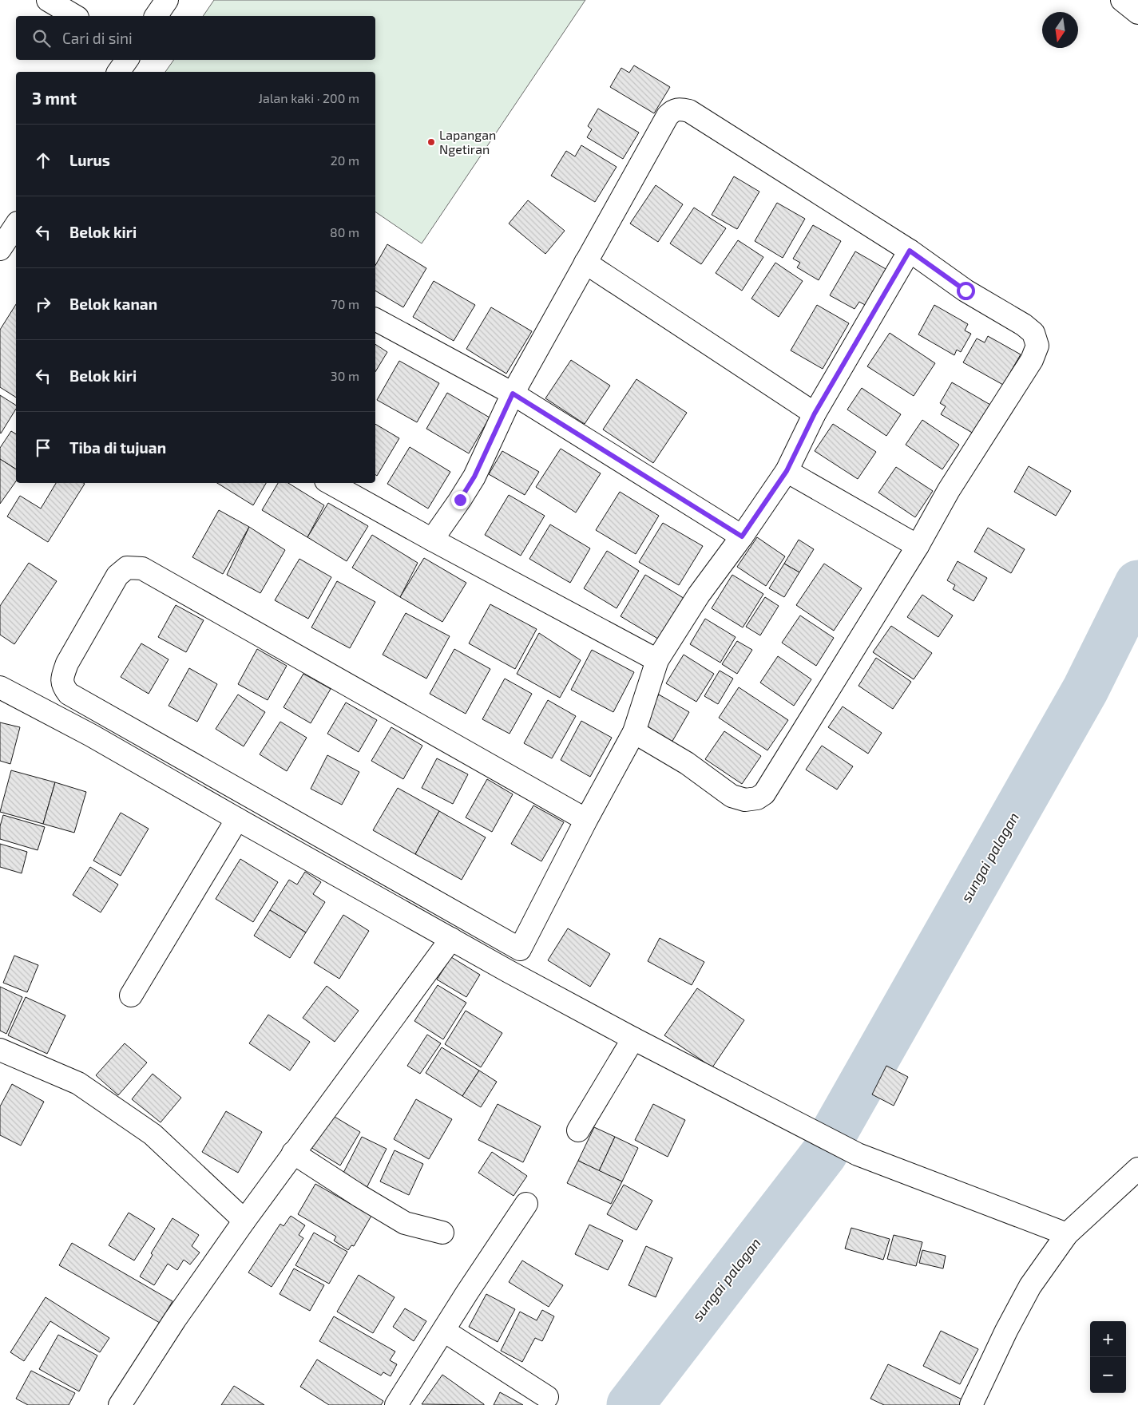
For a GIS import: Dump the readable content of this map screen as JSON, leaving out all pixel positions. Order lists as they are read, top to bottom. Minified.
{"water":["sungai palagan"],"places":["Lapangan Ngetiran"],"north":"bottom","page":{"search":"Cari di sini","heading":["3 mnt","Jalan kaki · 200 m"],"list":[["Lurus","20 m"],["Belok kiri","80 m"],["Belok kanan","70 m"],["Belok kiri","30 m"],"Tiba di tujuan"],"map_buttons":["+","−"]}}
